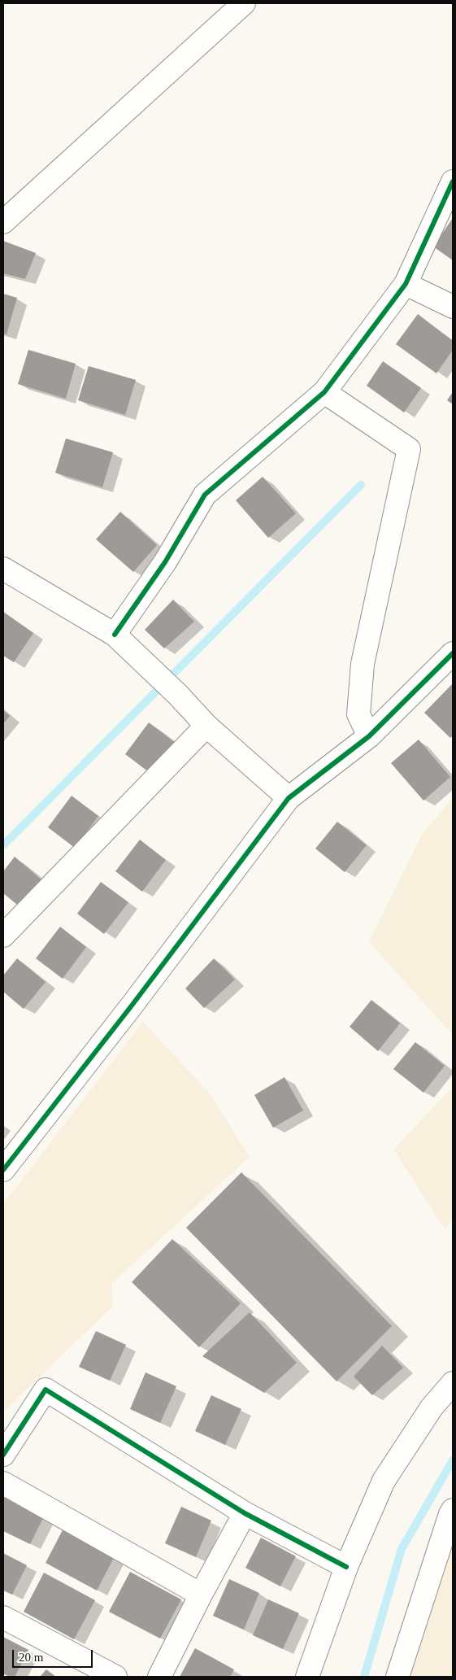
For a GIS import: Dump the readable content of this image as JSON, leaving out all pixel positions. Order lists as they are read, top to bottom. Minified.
{"scale_bar":"20 m"}
